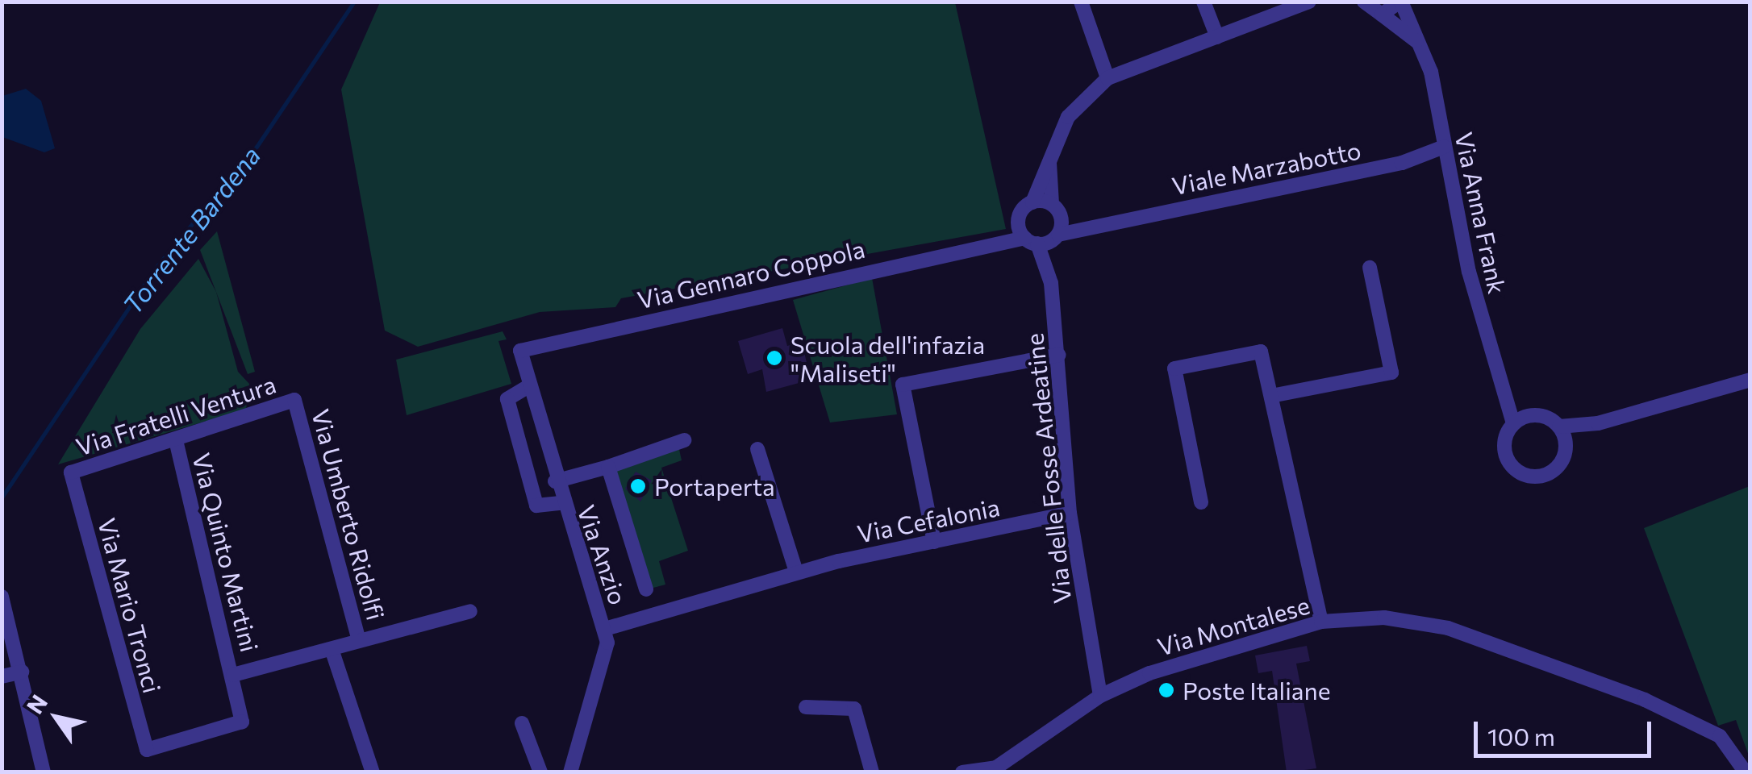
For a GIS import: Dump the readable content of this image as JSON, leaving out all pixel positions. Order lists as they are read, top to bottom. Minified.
{"streets":{"street":["Viale Marzabotto","Via Anna Frank","Via Gennaro Coppola","Via Fratelli Ventura","Via delle Fosse Ardeatine","Via Umberto Ridolfi","Via Cefalonia","Via Quinto Martini","Via Anzio","Via Mario Tronci","Via Montalese"]},"crossings":[["Viale Marzabotto","Via Anna Frank"],["Viale Marzabotto","Via Gennaro Coppola"],["Viale Marzabotto","Via delle Fosse Ardeatine"],["Via Gennaro Coppola","Via delle Fosse Ardeatine"],["Via Gennaro Coppola","Via Anzio"],["Via Fratelli Ventura","Via Umberto Ridolfi"],["Via Fratelli Ventura","Via Quinto Martini"],["Via Fratelli Ventura","Via Mario Tronci"],["Via delle Fosse Ardeatine","Via Cefalonia"],["Via delle Fosse Ardeatine","Via Montalese"],["Via Cefalonia","Via Anzio"],["Via Quinto Martini","Via Mario Tronci"]],"water":["Torrente Bardena"],"places":["Scuola dell'infazia \"Maliseti\"","Portaperta","Poste Italiane"],"scale_bar":"100 m","north":"top left"}
